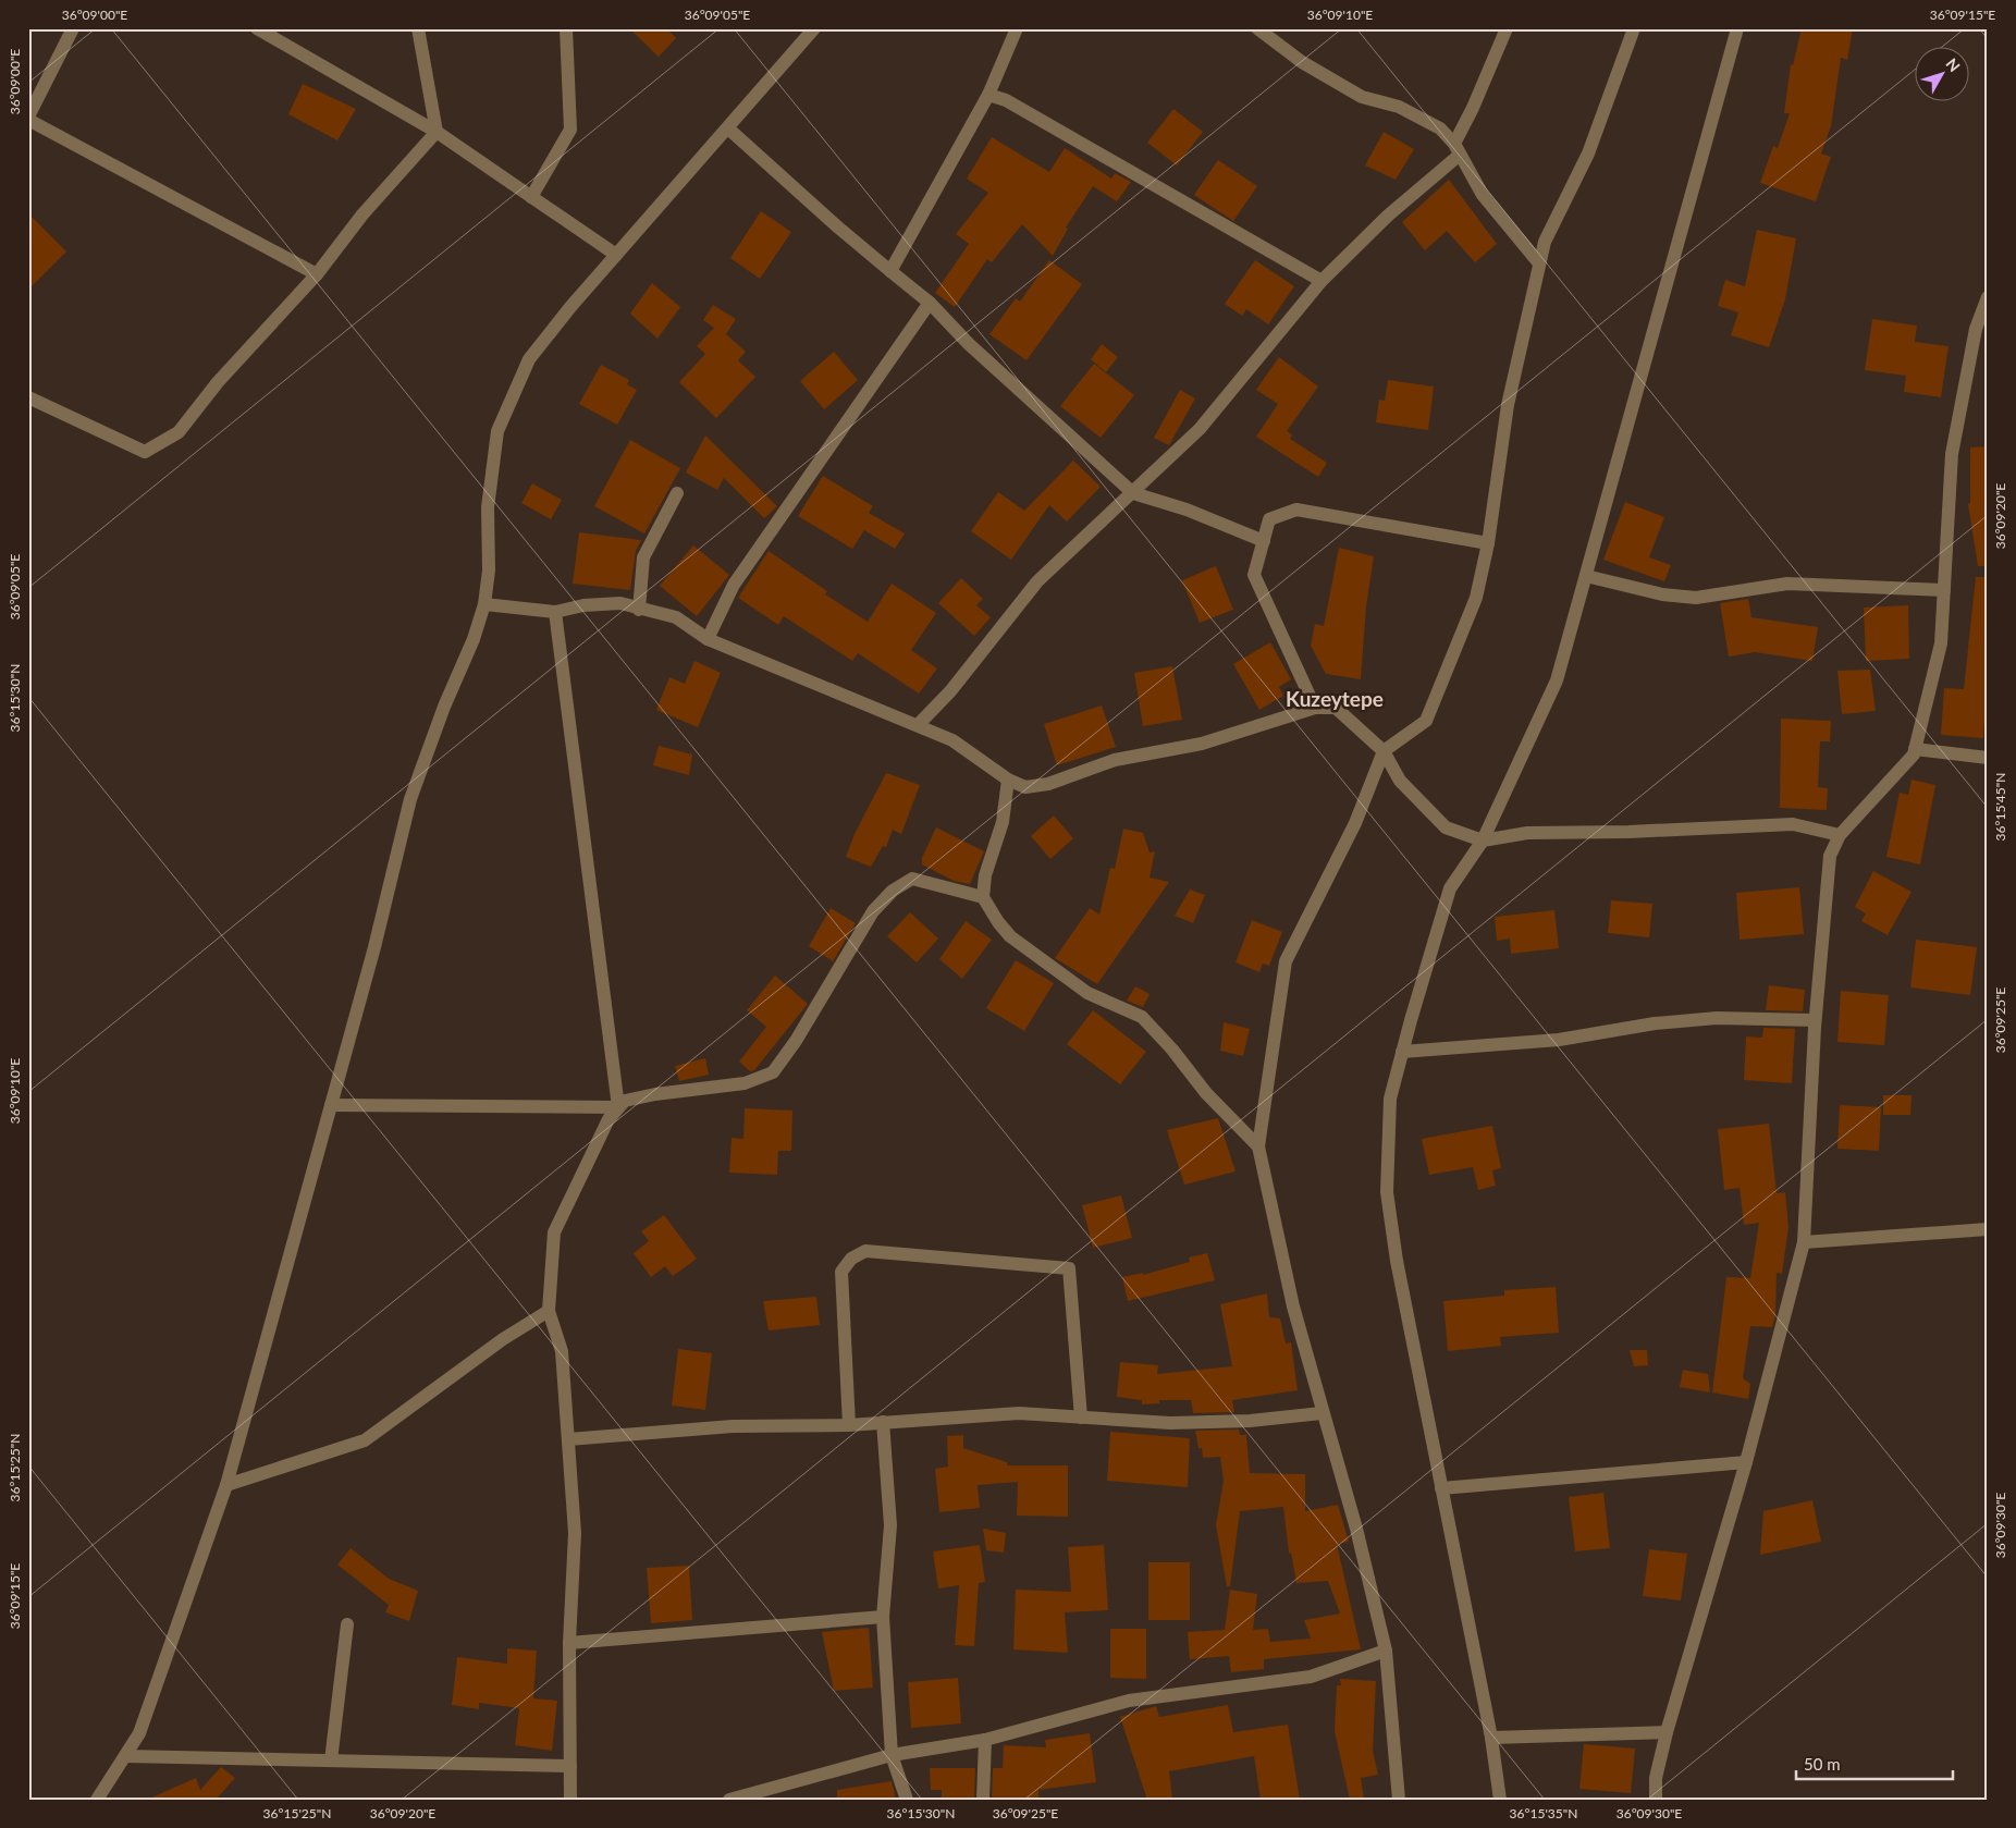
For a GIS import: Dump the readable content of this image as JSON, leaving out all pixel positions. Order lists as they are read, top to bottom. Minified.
{"districts":["Kuzeytepe"],"scale_bar":"50 m","north":"top right","coordinates":["36°09'00\"E","36°09'05\"E","36°09'10\"E","36°09'15\"E","36°09'20\"E","36°15'30\"N","36°15'45\"N","36°09'25\"E","36°15'25\"N","36°09'30\"E","36°15'35\"N"]}
